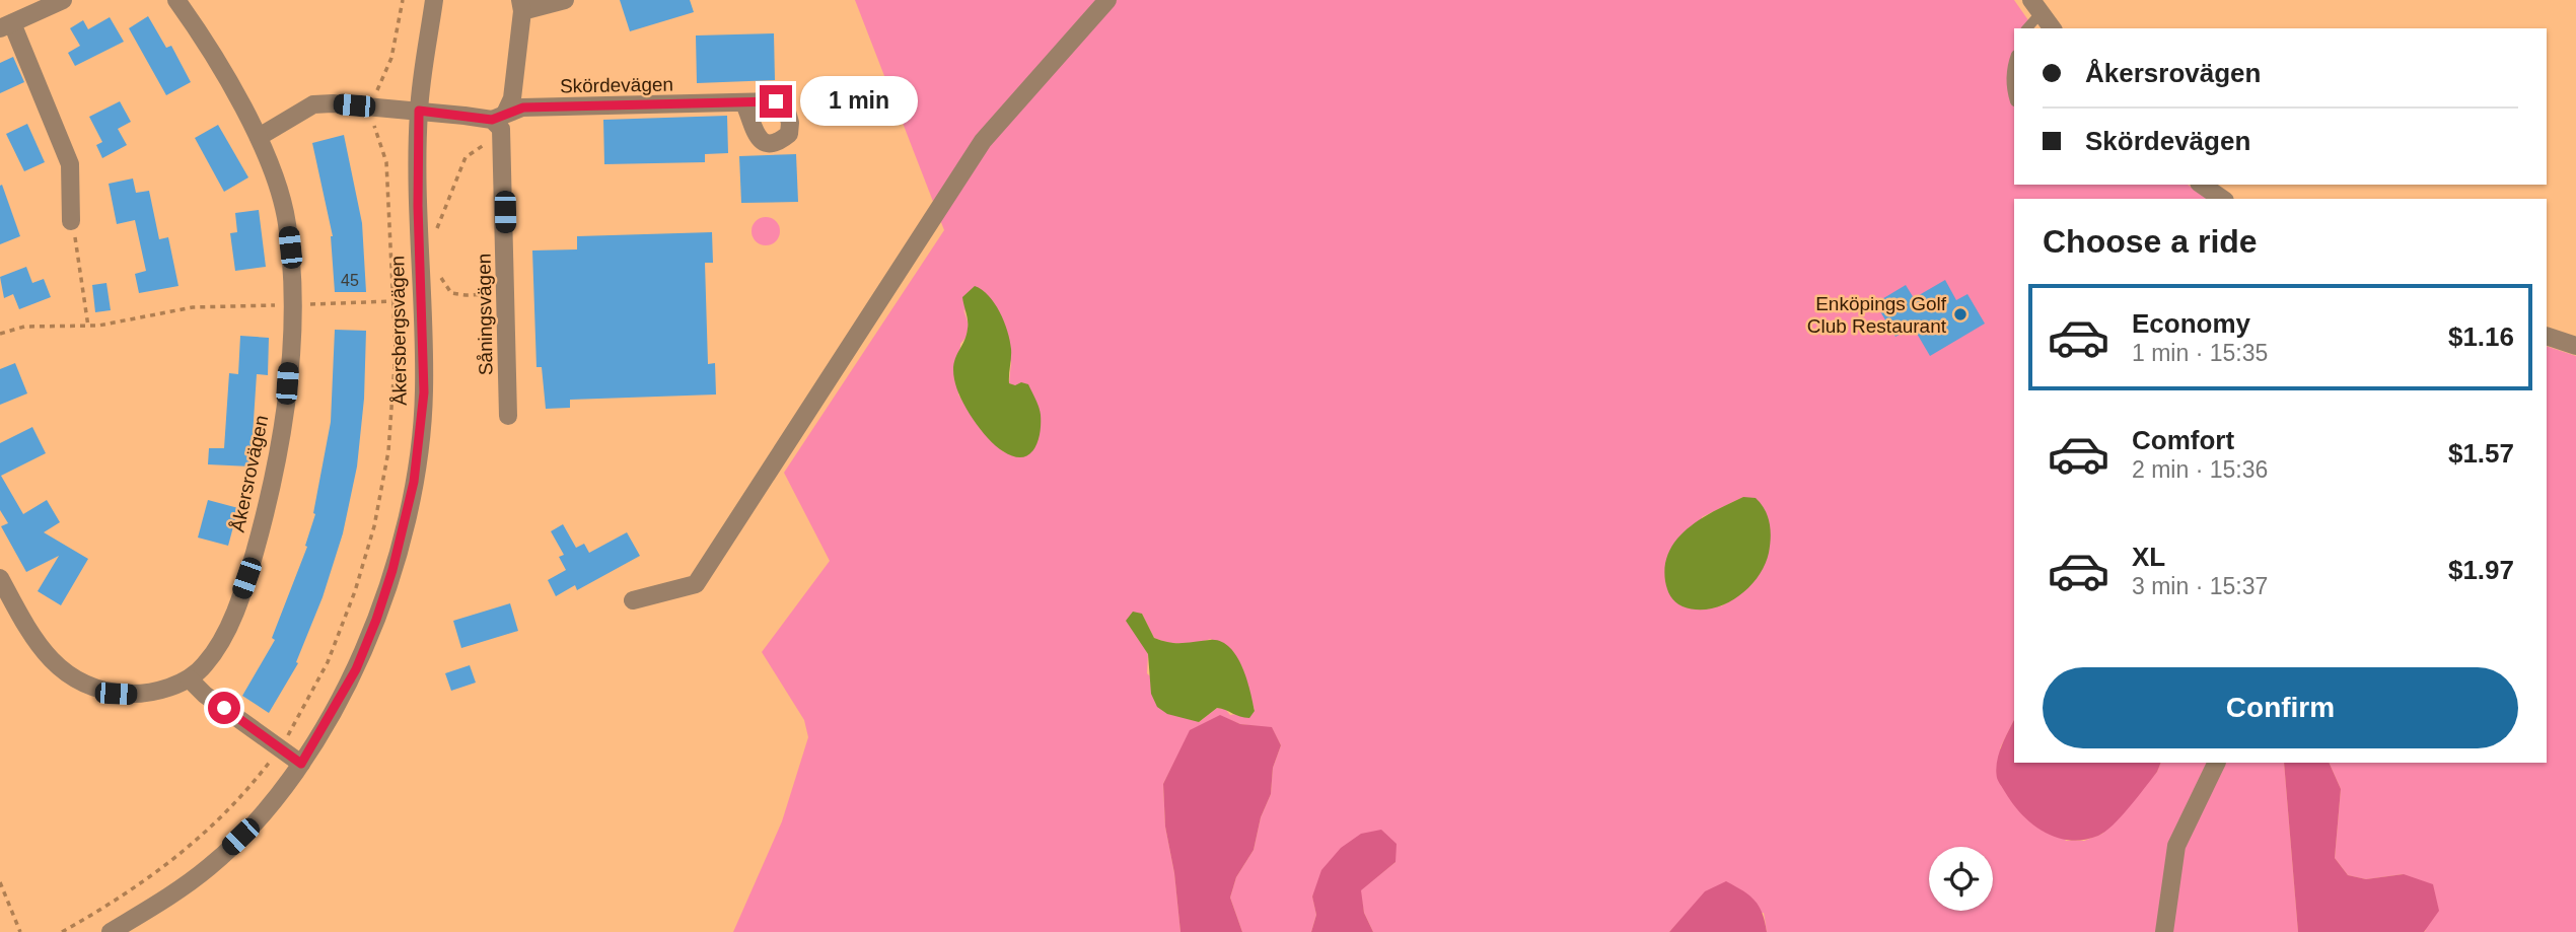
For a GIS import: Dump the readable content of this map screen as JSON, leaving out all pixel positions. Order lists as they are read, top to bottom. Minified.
{"streets":{"street":["Skördevägen","Såningsvägen","Åkersbergsvägen","Åkersrovägen"]},"crossings":[["Skördevägen","Såningsvägen"]],"places":["Enköpings Golf Club Restaurant"],"house_numbers":["45"],"page":{"banner":["Åkersrovägen","Skördevägen"],"bubble":"1 min","heading":"Choose a ride","list":[{"name":"Economy","note":"1 min · 15:35","value":"$1.16"},{"name":"Comfort","note":"2 min · 15:36","value":"$1.57"},{"name":"XL","note":"3 min · 15:37","value":"$1.97"}],"buttons":"Confirm"}}
